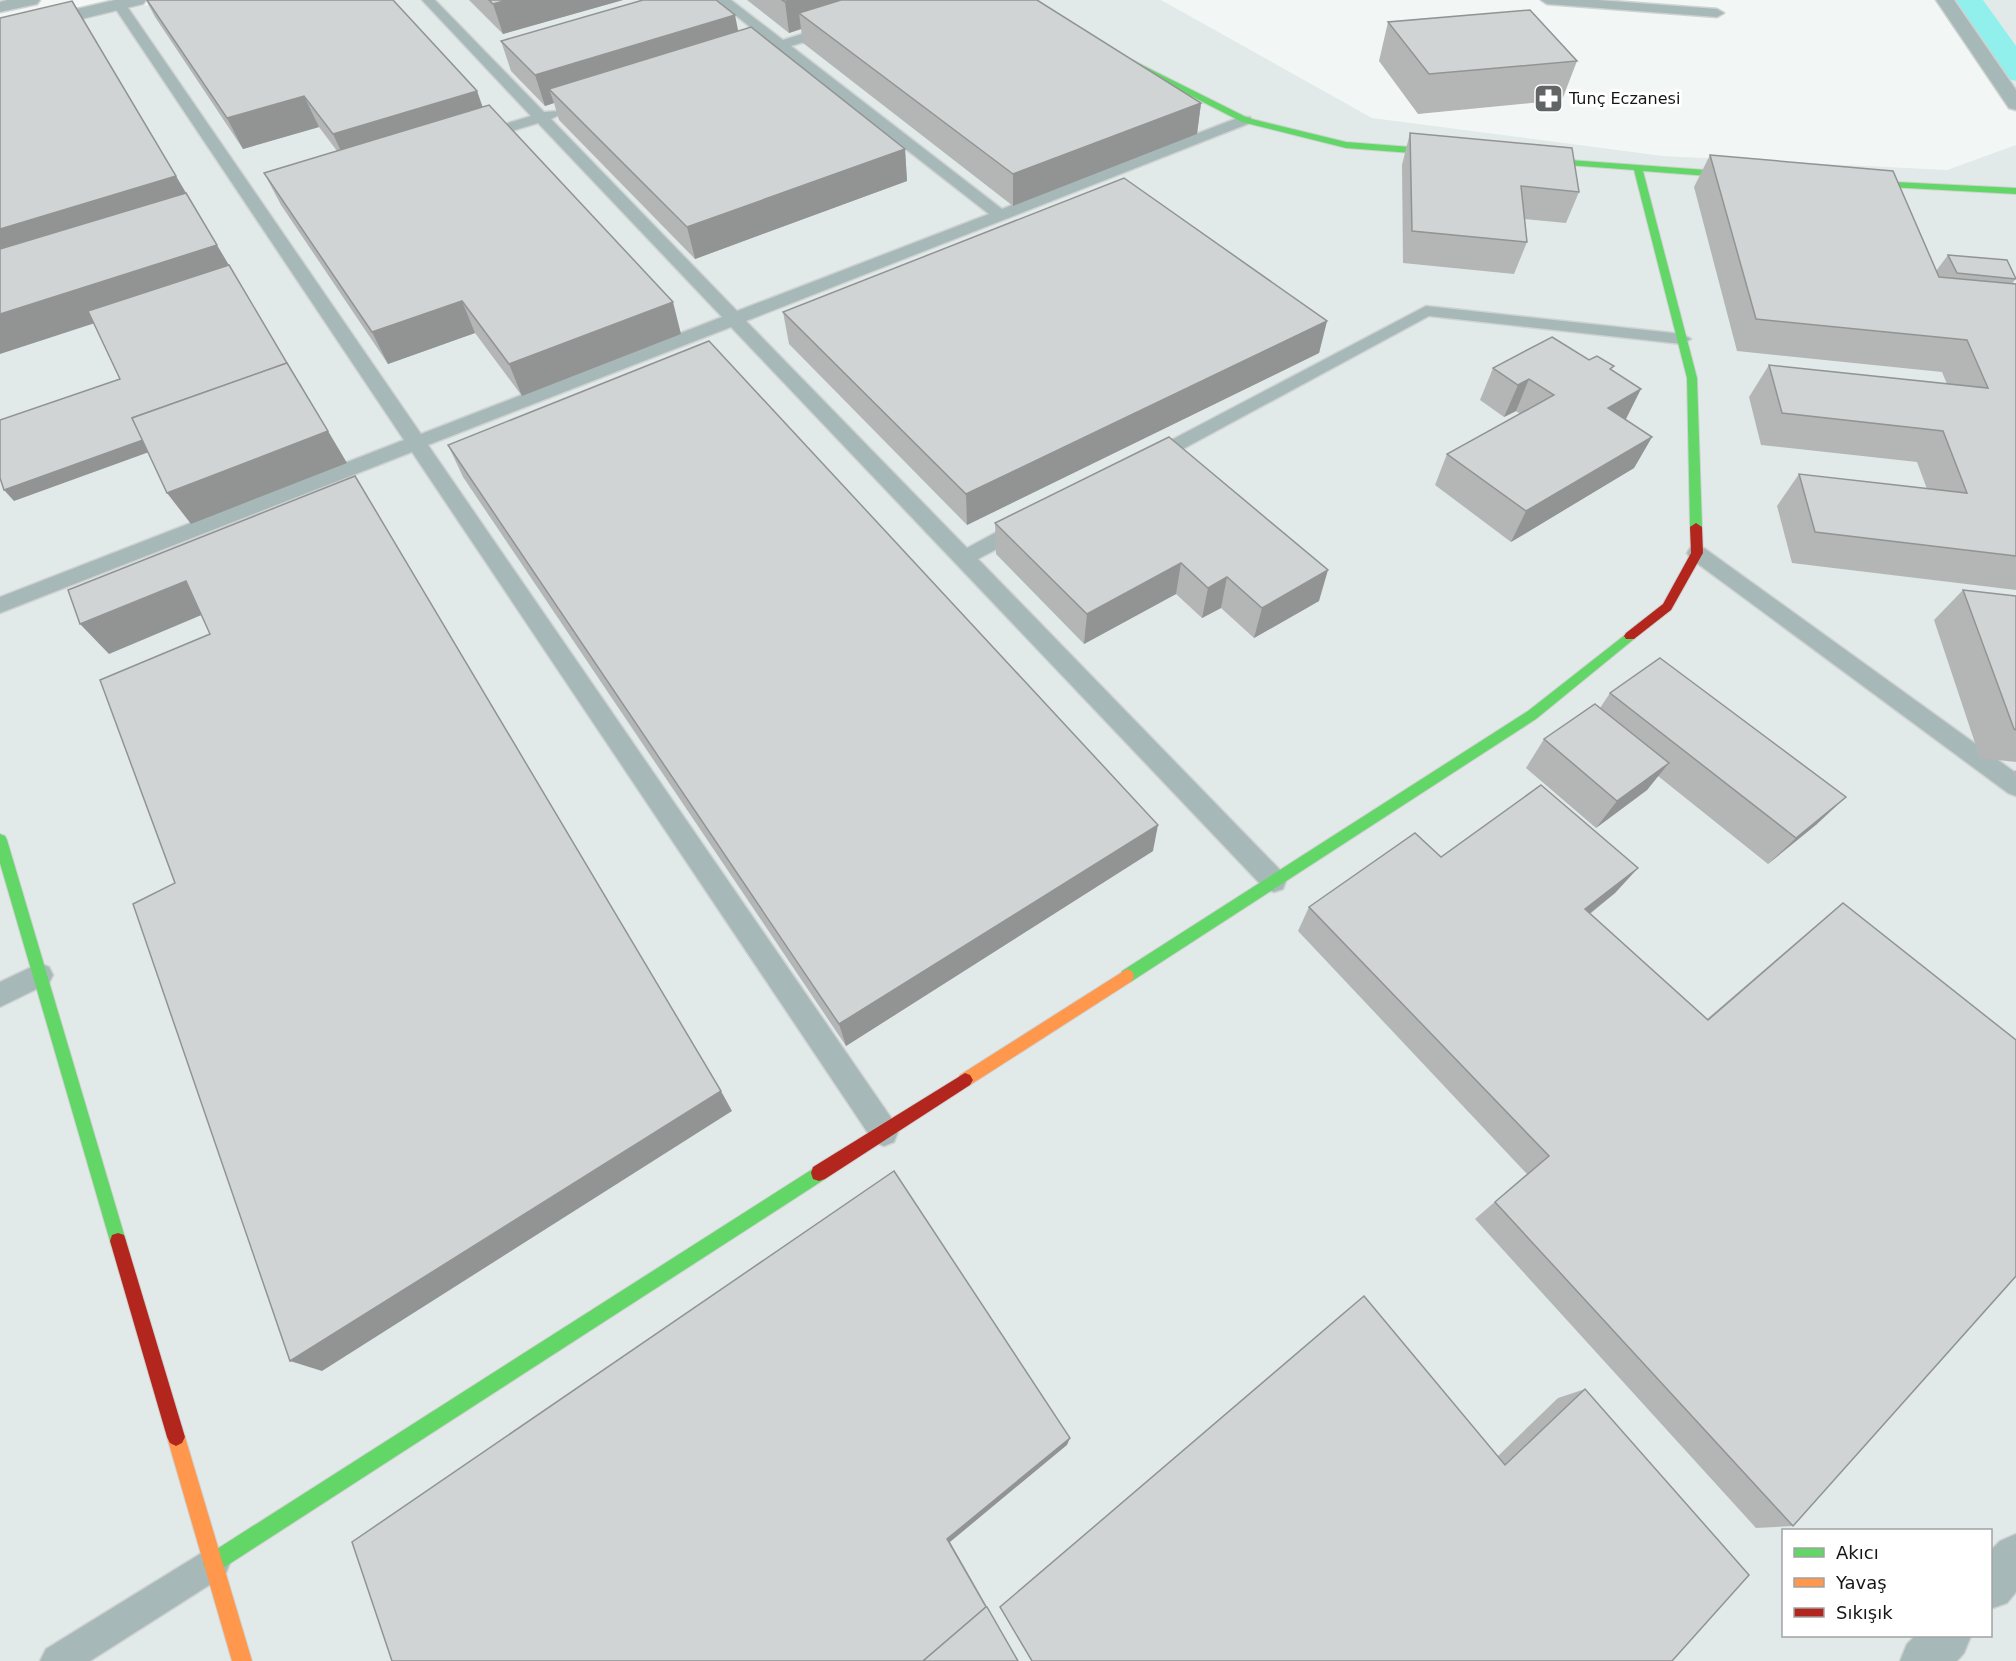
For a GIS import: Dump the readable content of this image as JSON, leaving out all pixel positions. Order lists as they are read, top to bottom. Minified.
{"places":{"pharmacy":["Tunç Eczanesi"]},"legend":["Akıcı","Yavaş","Sıkışık"]}
